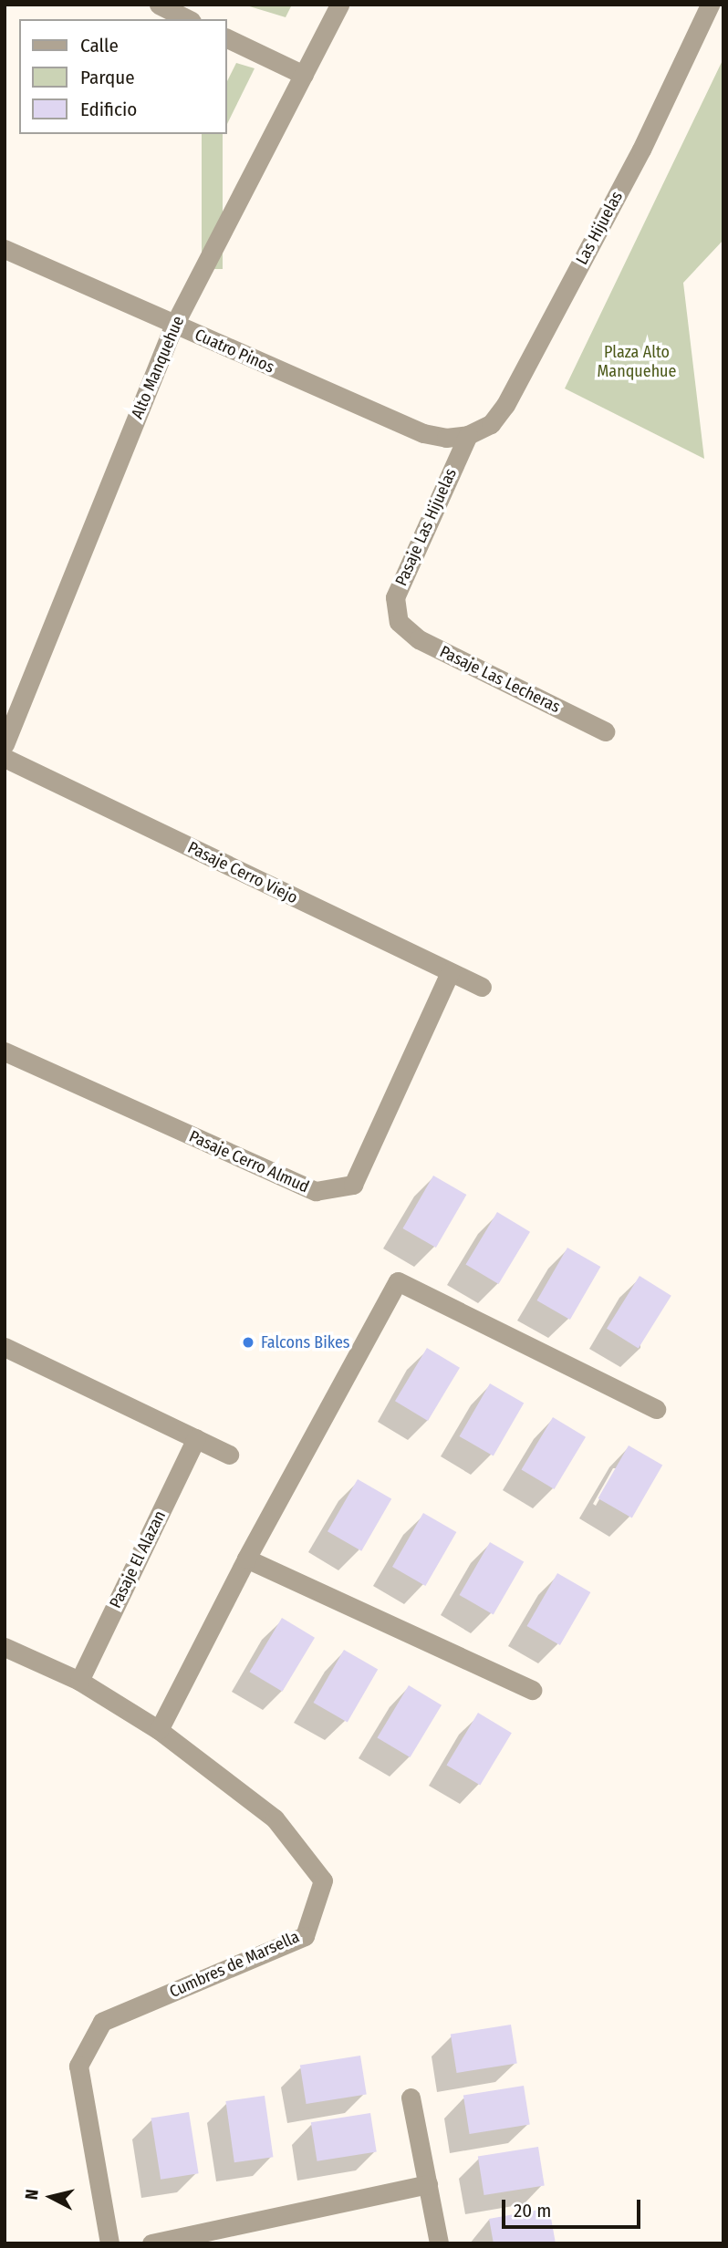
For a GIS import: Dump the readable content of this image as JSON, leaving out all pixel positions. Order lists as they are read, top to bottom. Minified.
{"streets":{"street":["Las Hijuelas","Cuatro Pinos","Alto Manquehue","Pasaje Las Hijuelas","Pasaje Las Lecheras","Pasaje Cerro Viejo","Pasaje Cerro Almud","Pasaje El Alazan","Cumbres de Marsella"]},"crossings":[["Las Hijuelas","Cuatro Pinos"],["Las Hijuelas","Pasaje Las Hijuelas"],["Cuatro Pinos","Alto Manquehue"],["Cuatro Pinos","Pasaje Las Hijuelas"],["Pasaje Las Hijuelas","Pasaje Las Lecheras"],["Pasaje Cerro Viejo","Pasaje Cerro Almud"],["Pasaje El Alazan","Cumbres de Marsella"]],"parks":["Plaza Alto Manquehue"],"places":["Falcons Bikes"],"legend":["Calle","Parque","Edificio"],"scale_bar":"20 m","north":"left"}
